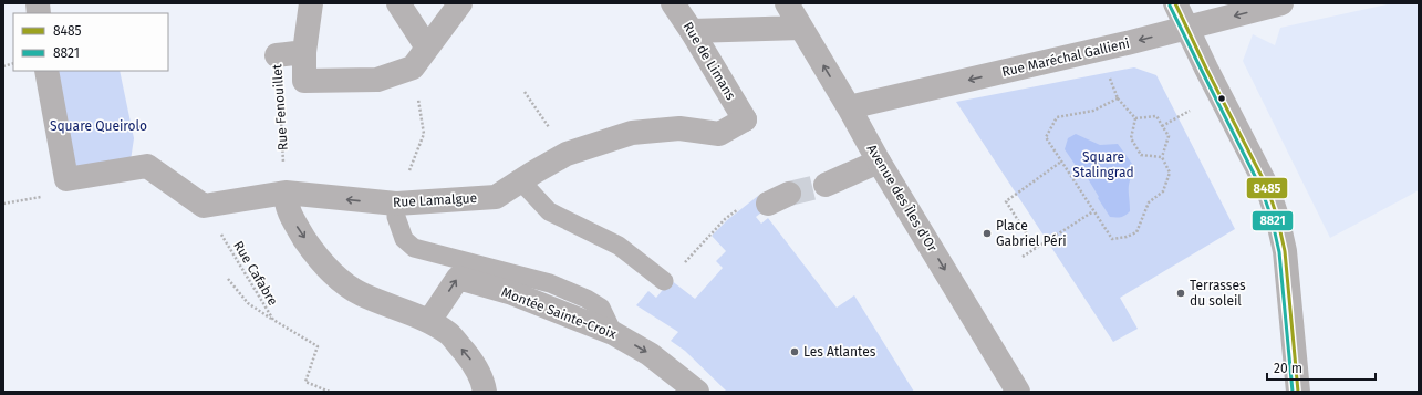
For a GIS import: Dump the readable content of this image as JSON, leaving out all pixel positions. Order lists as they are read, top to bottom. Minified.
{"streets":{"street":["Rue Maréchal Gallieni","Rue de Limans","Rue Fenouillet","Avenue des Îles d'Or","Rue Lamalgue","Montée Sainte-Croix"],"path":["Rue Cafabre"]},"crossings":[["Rue Maréchal Gallieni","Avenue des Îles d'Or"],["Rue de Limans","Rue Lamalgue"],["Rue Fenouillet","Rue Lamalgue"],["Rue Lamalgue","Rue Cafabre"]],"one_way":["Rue Maréchal Gallieni","Montée Sainte-Croix"],"parks":["Square Queirolo","Square Stalingrad"],"places":["Place Gabriel Péri","Terrasses du soleil","Les Atlantes"],"lines":["transit line 8485","transit line 8821"],"legend":["8485","8821"],"scale_bar":"20 m"}
